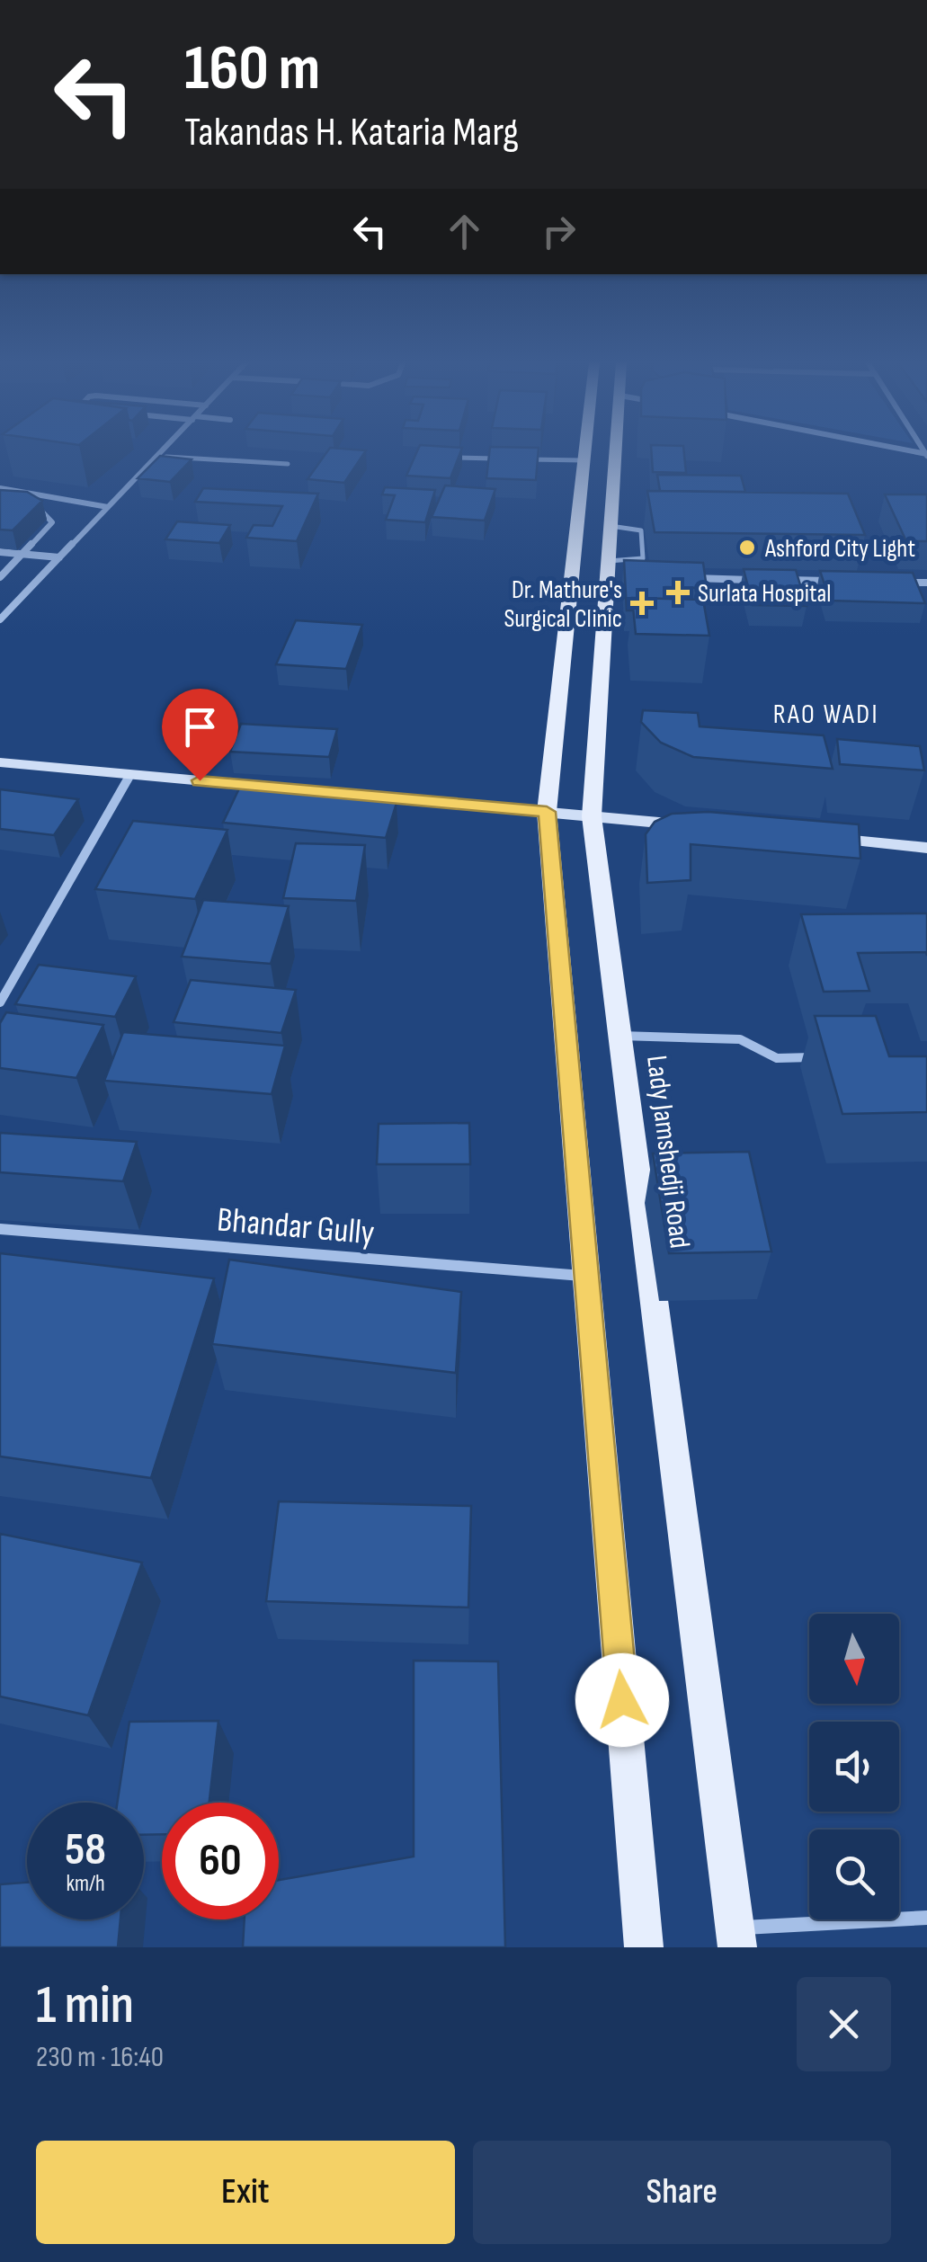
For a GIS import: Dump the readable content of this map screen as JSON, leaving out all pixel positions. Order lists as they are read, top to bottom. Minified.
{"streets":{"main road":["Lady Jamshedji Road"],"street":["Bhandar Gully"]},"districts":["RAO WADI"],"places":{"other":["Ashford City Light"],"health":["Surlata Hospital","Dr. Mathure's Surgical Clinic"]},"north":"bottom","page":{"turn":["160 m","Takandas H. Kataria Marg"],"speed":"58 km/h","limit":"60","heading":["1 min","230 m · 16:40"],"buttons":["Exit","Share"]}}
